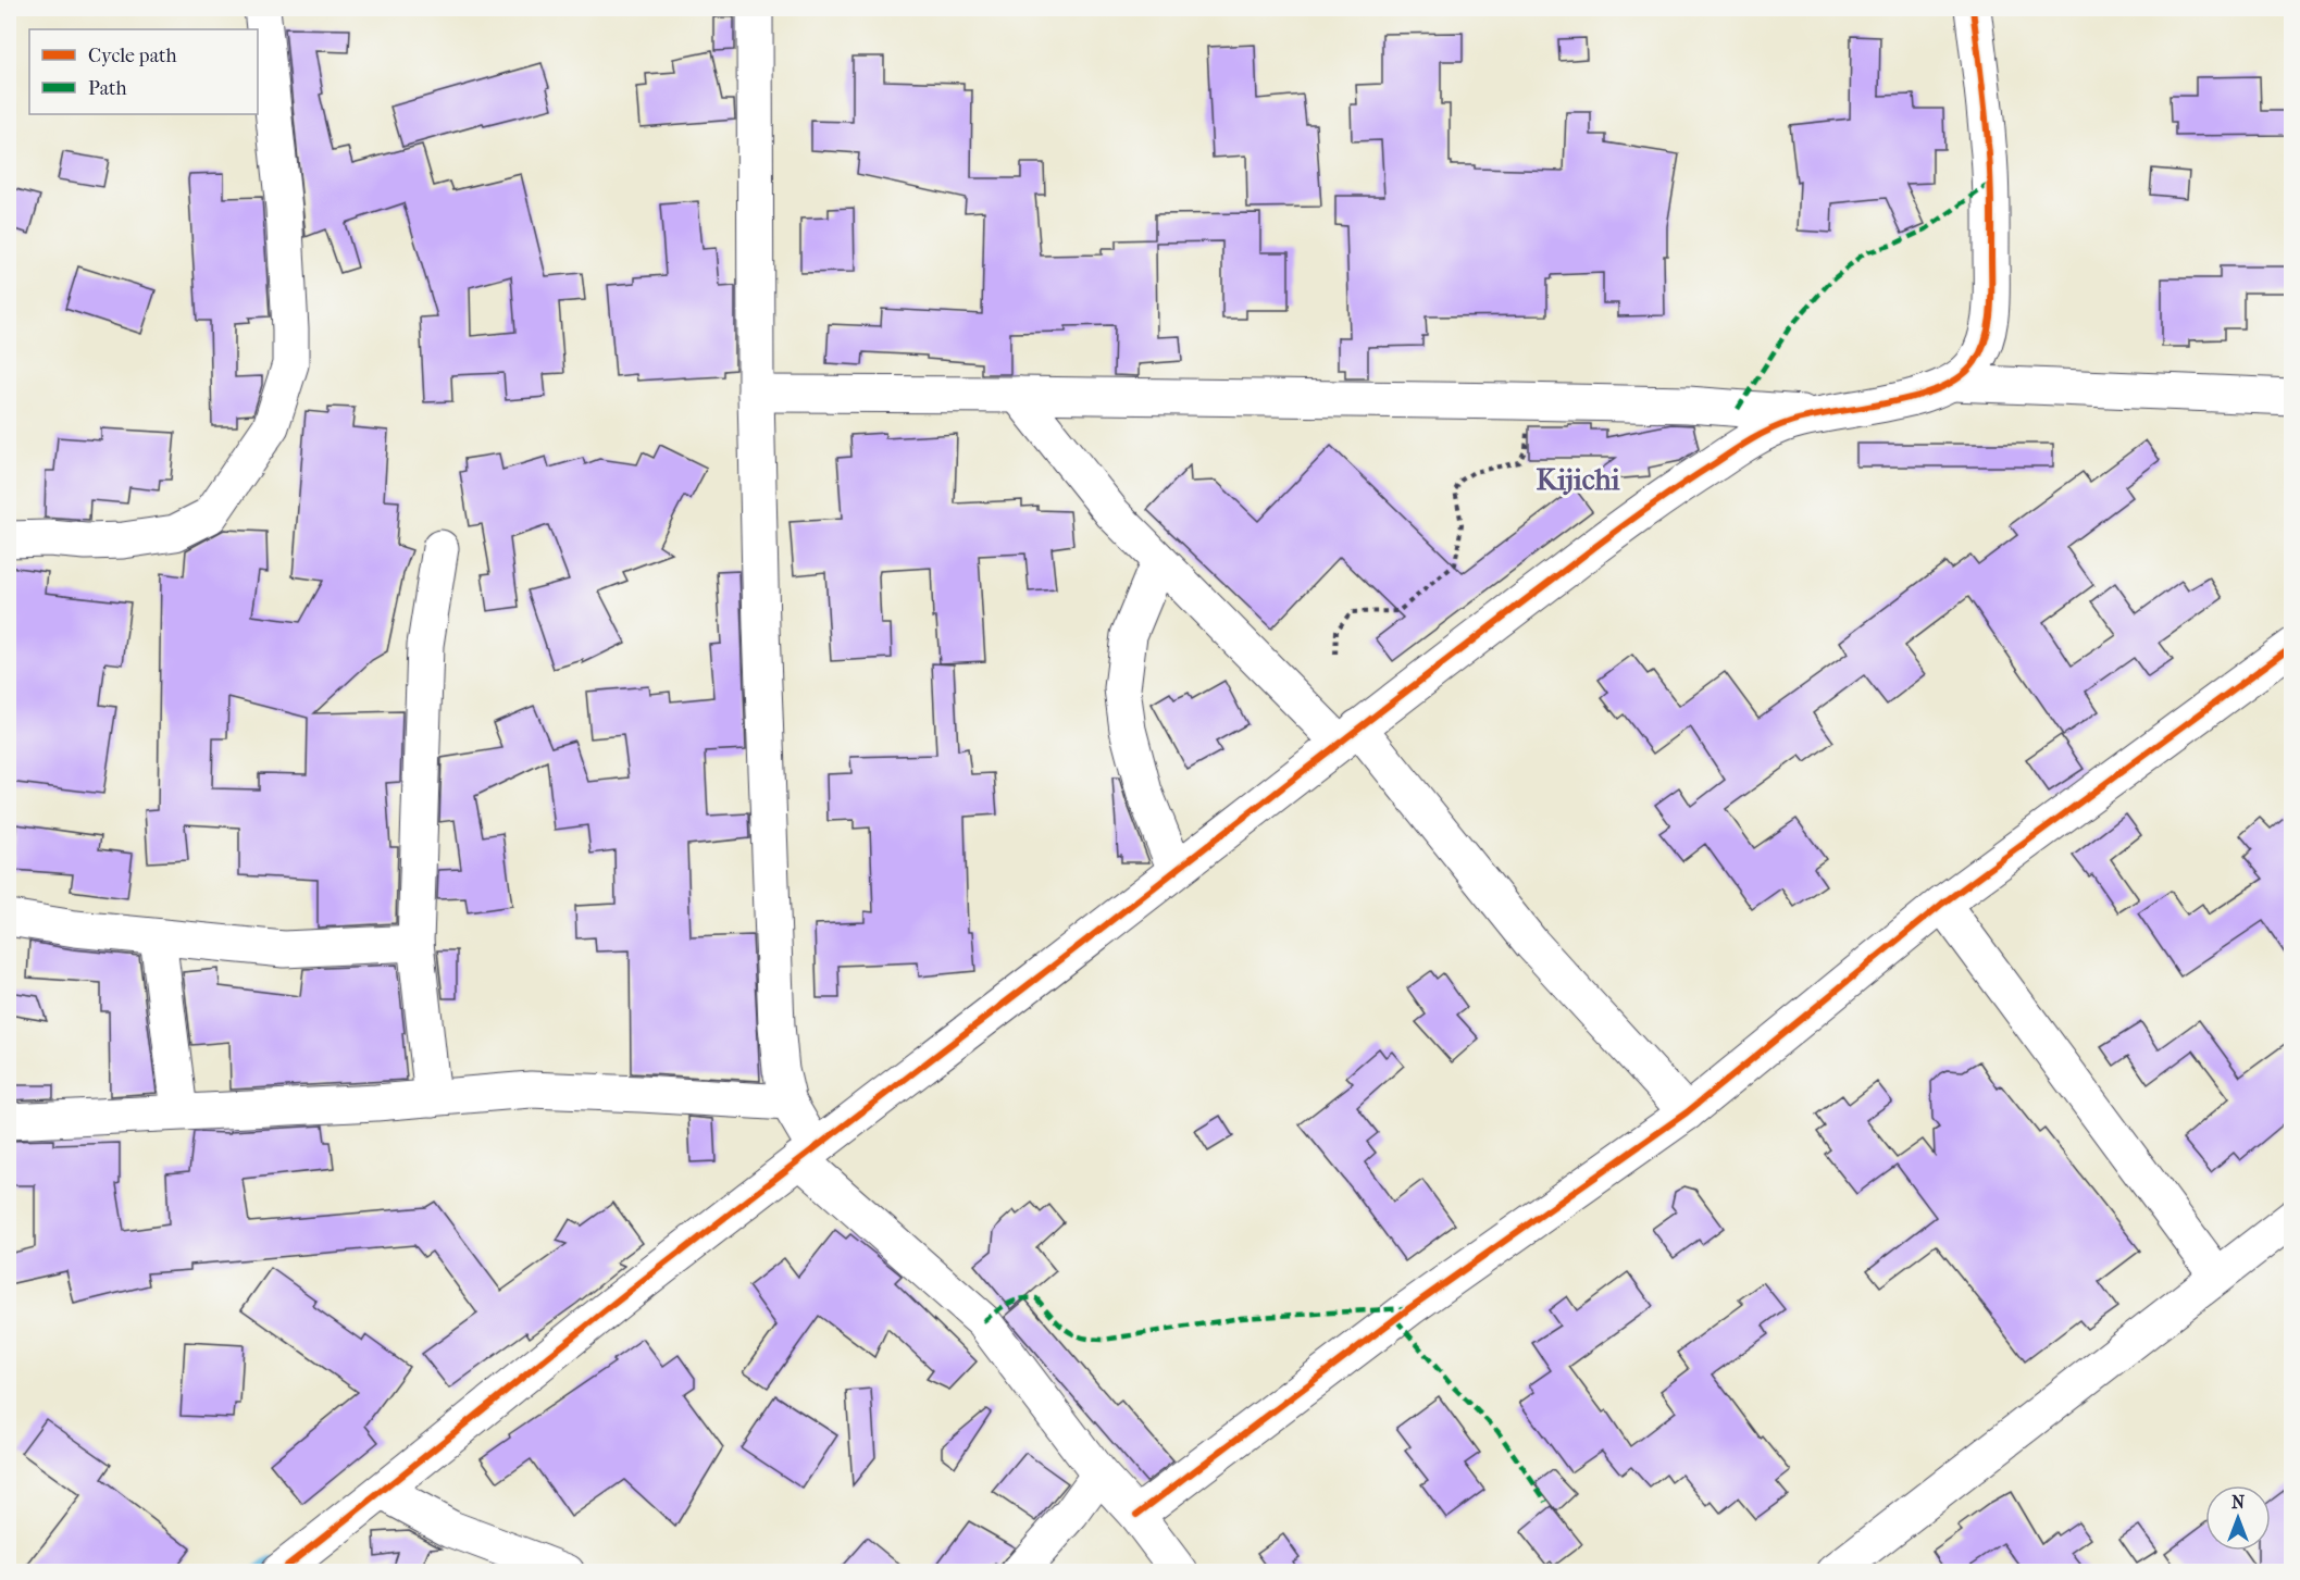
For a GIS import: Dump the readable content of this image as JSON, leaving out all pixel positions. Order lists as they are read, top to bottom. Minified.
{"districts":["Kijichi"],"legend":["Cycle path","Path"],"north":"top"}
